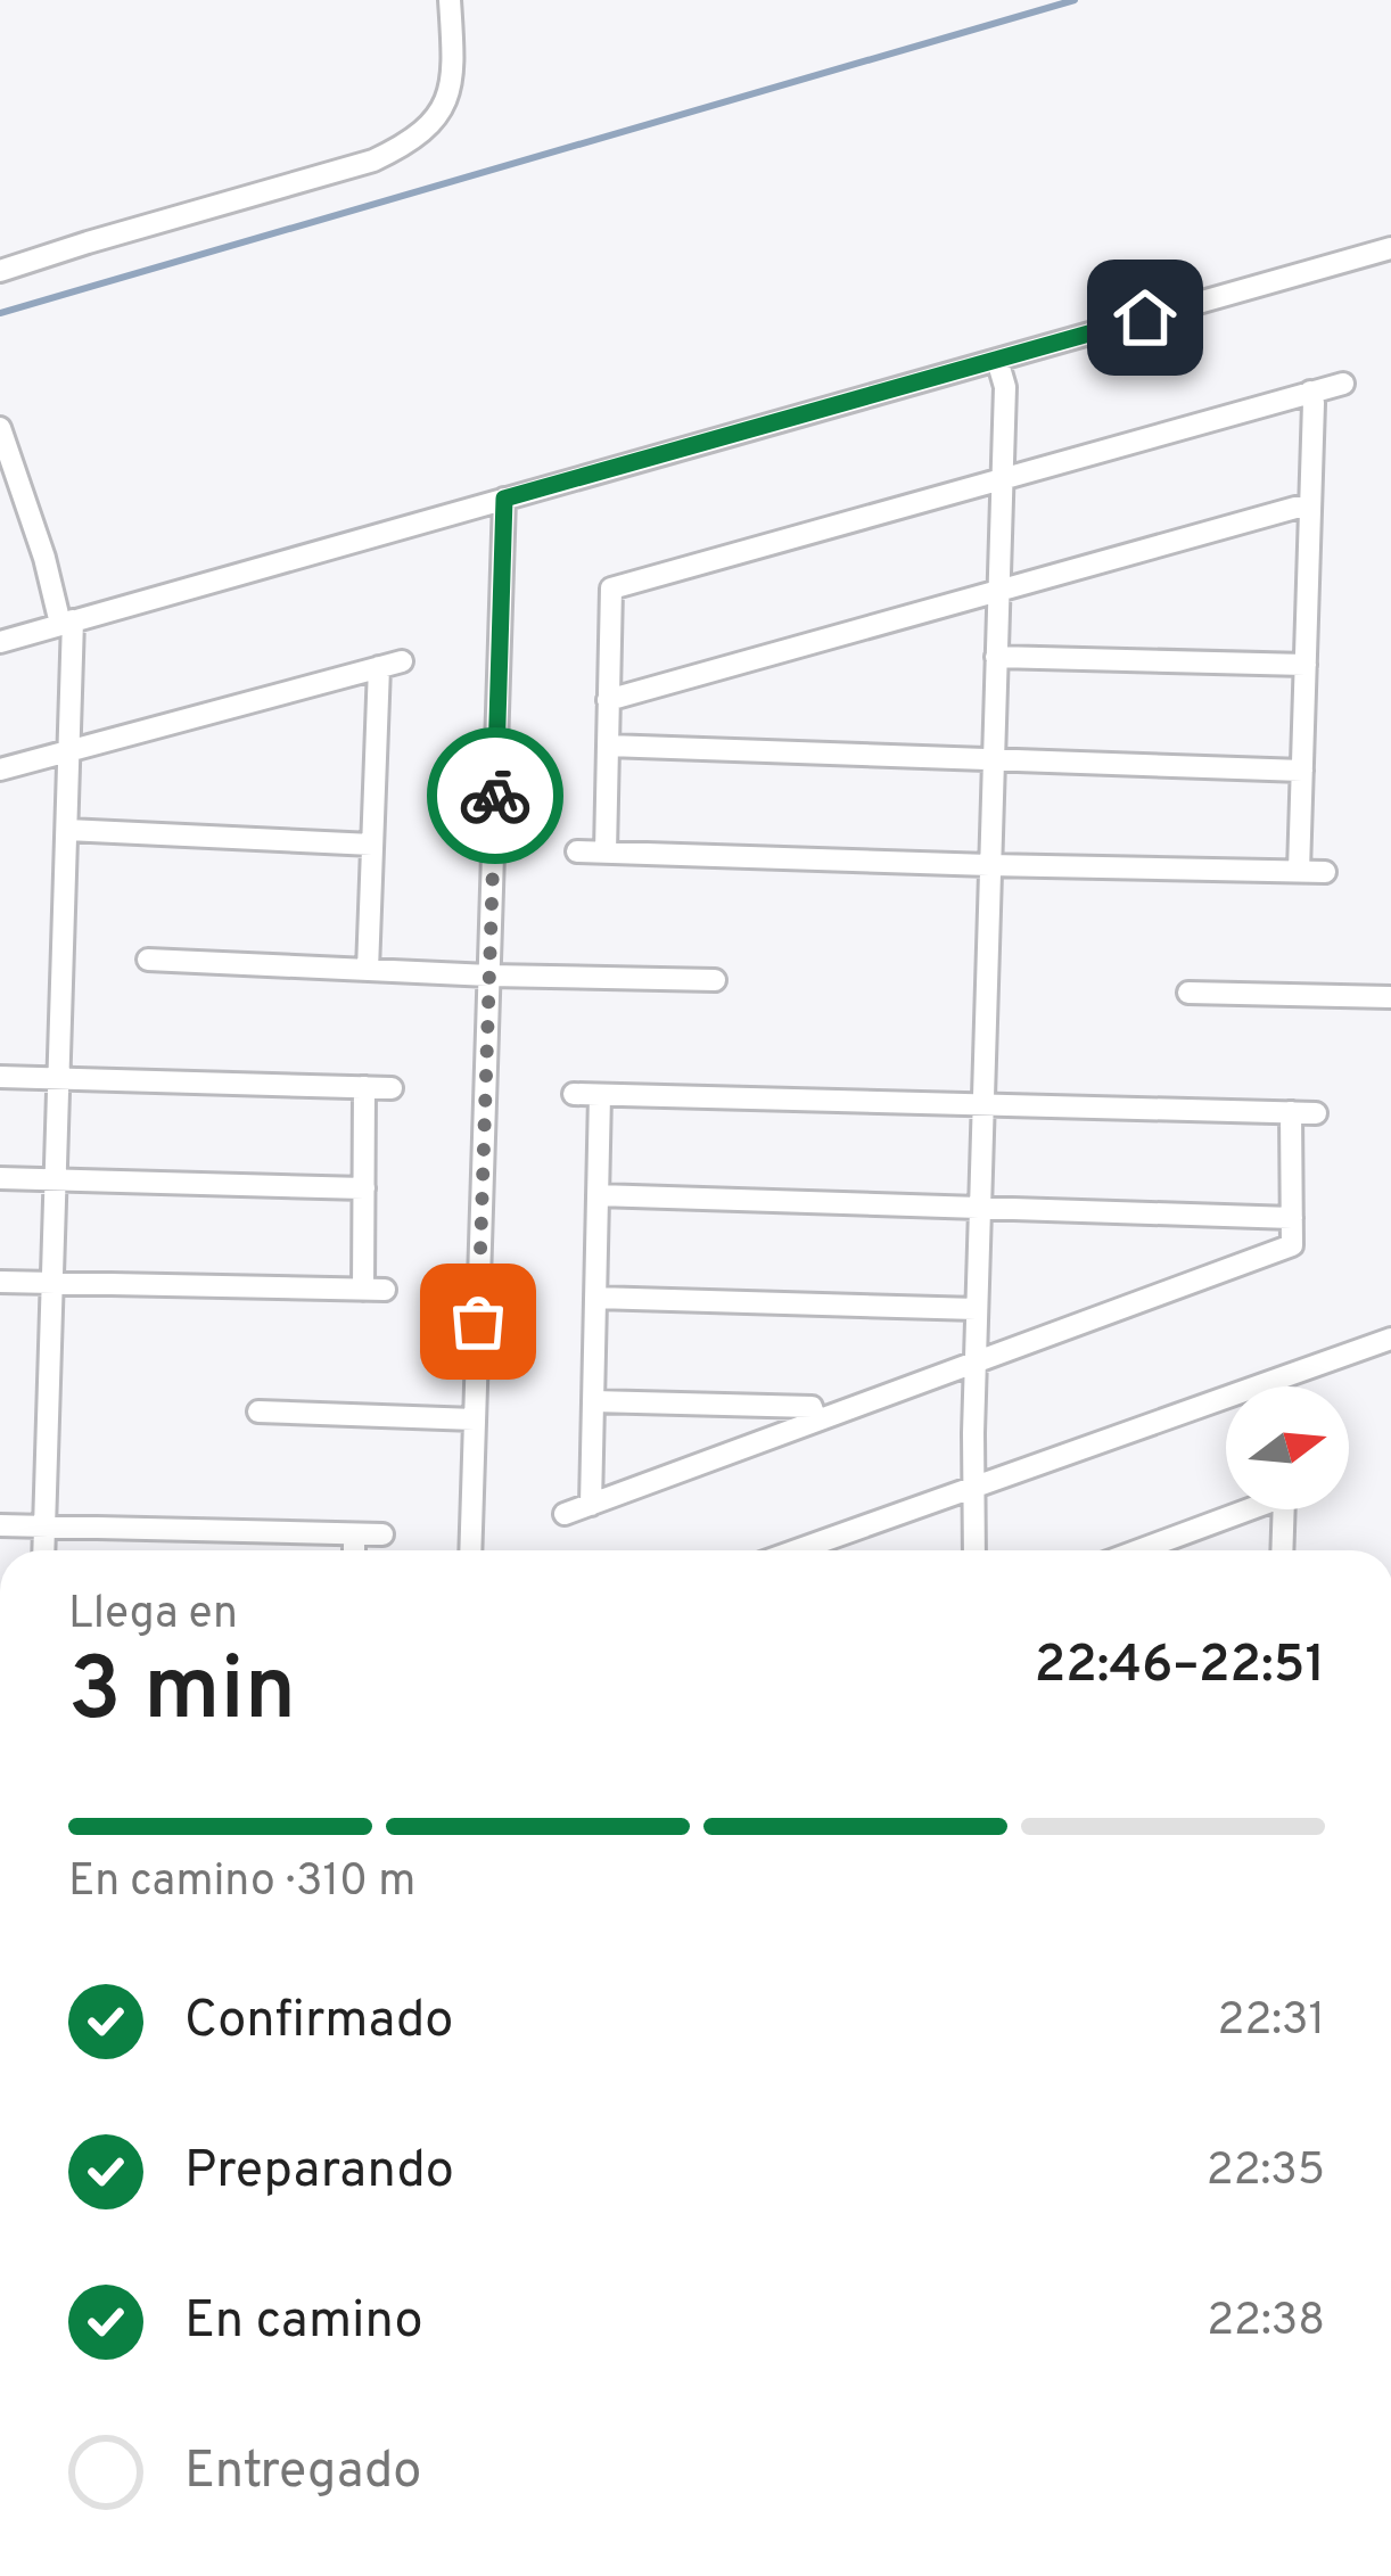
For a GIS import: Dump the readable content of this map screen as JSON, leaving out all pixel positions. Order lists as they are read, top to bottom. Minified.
{"north":"right","page":{"heading":["3 min","Llega en","22:46–22:51"],"bar":"En camino · 310 m","list":[["Confirmado","22:31"],["Preparando","22:35"],["En camino","22:38"],"Entregado"]}}
